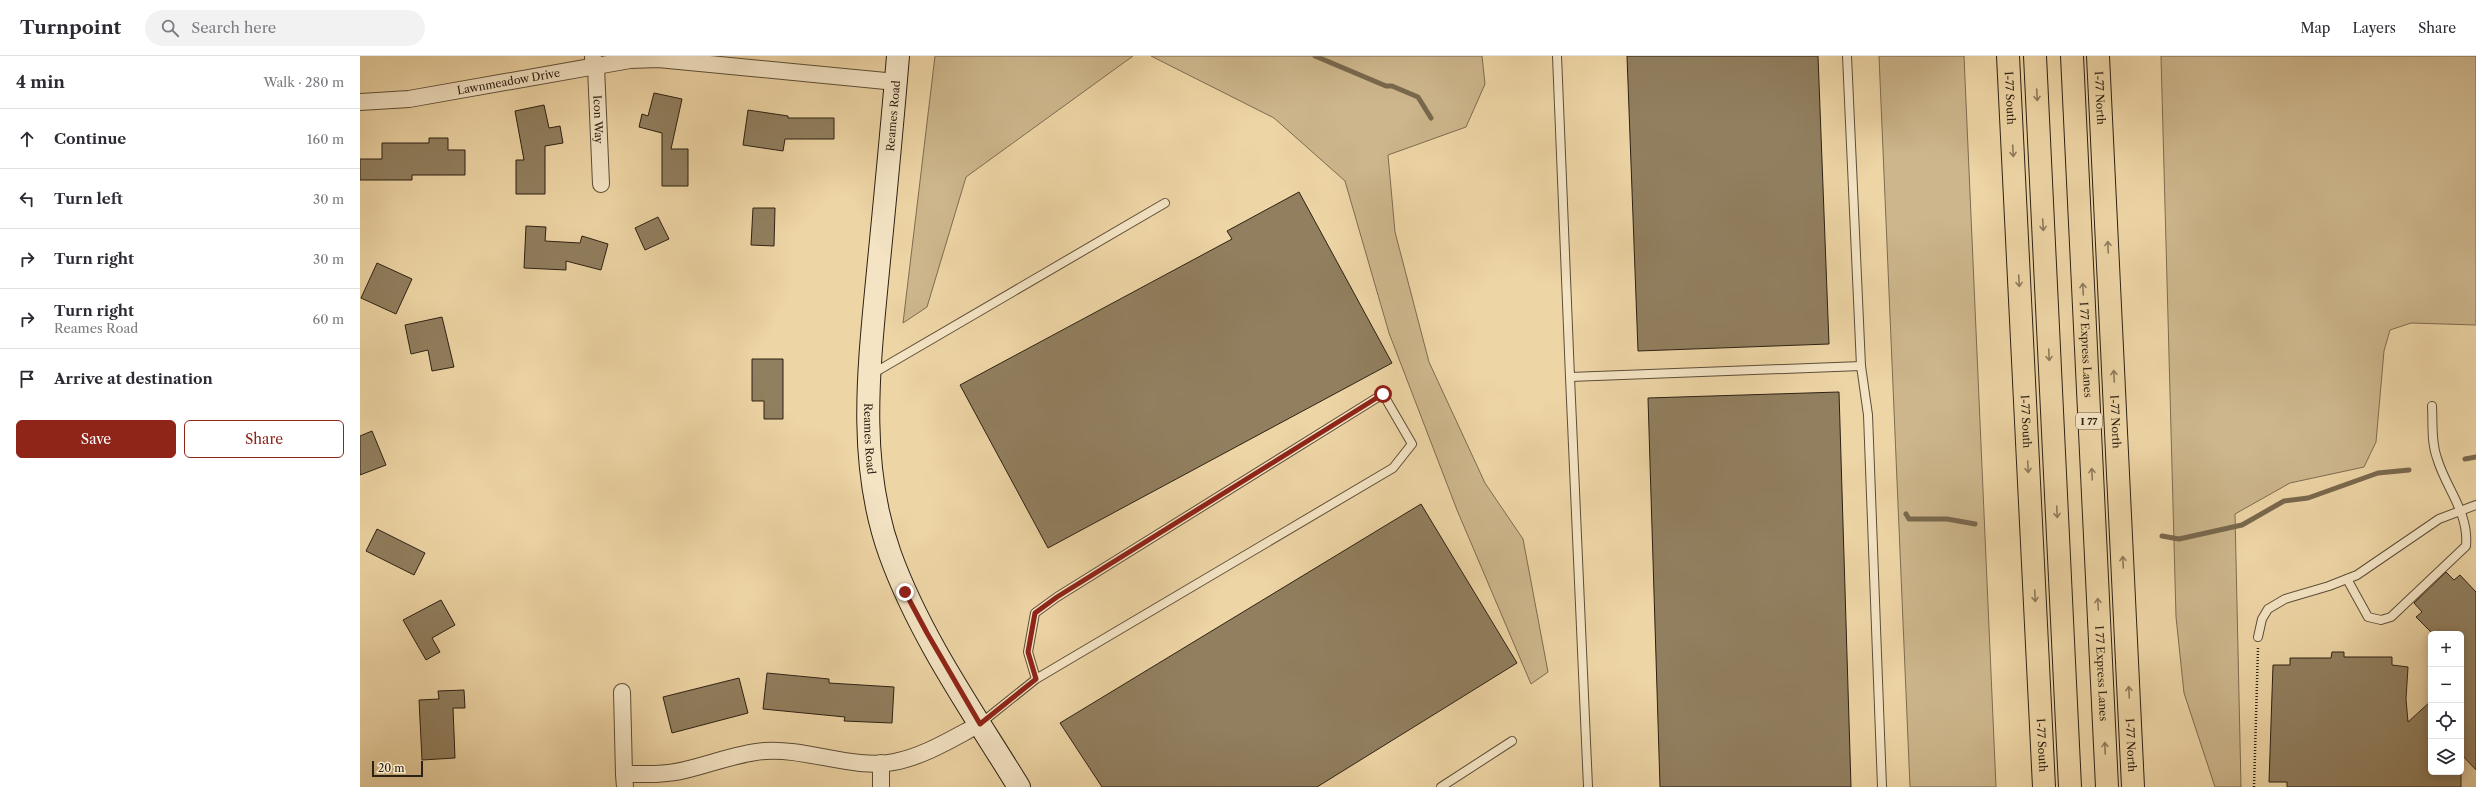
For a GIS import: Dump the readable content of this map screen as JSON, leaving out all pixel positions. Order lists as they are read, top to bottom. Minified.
{"streets":{"highway":["I-77 South","I-77 North","I 77 Express Lanes","I 77"],"main road":["Reames Road"],"street":["Lawnmeadow Drive","Icon Way"]},"crossings":[["Lawnmeadow Drive","Reames Road"],["Lawnmeadow Drive","Icon Way"]],"scale_bar":"20 m","page":{"header":"Turnpoint","search":"Search here","nav":["Map","Layers","Share"],"heading":["4 min","Walk · 280 m"],"list":[["Continue","160 m"],["Turn left","30 m"],["Turn right","30 m"],["Turn right","Reames Road","60 m"],"Arrive at destination"],"buttons":["Save","Share"],"map_buttons":["+","−"],"scale":"20 m"}}
